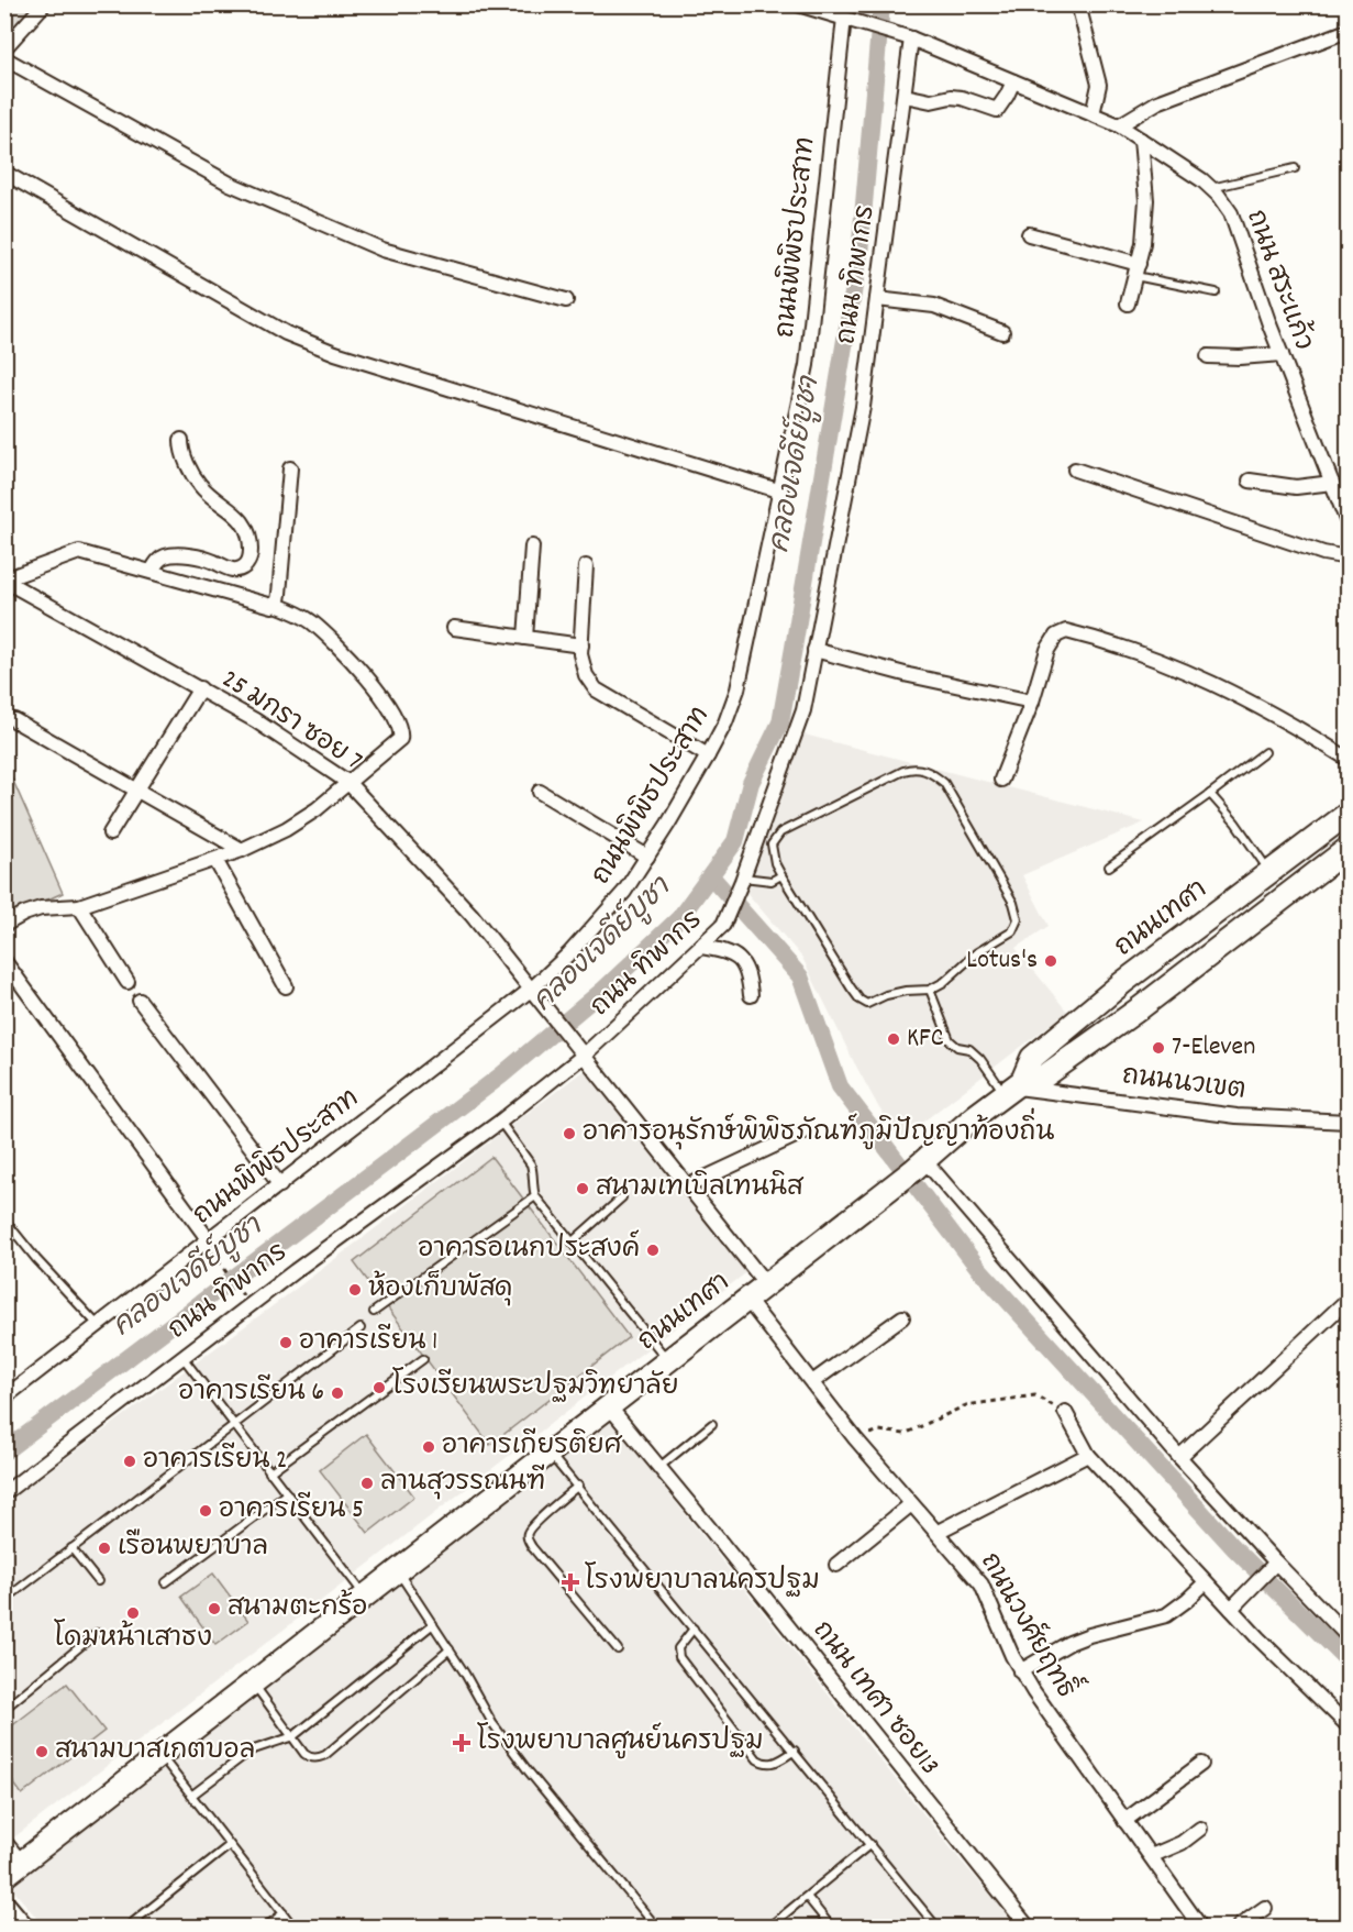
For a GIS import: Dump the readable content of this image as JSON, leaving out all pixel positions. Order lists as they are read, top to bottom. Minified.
{"streets":{"main road":["ถนนเทศา"],"street":["ถนนพิพิธประสาท","ถนน ทิพากร","ถนน สระแก้ว","25 มกรา ซอย 7","ถนนนวเขต","ถนนวงศ์ยฤทธิ์","ถนน เทศา ซอย13"]},"crossings":[["ถนนพิพิธประสาท","ถนน สระแก้ว"],["ถนนพิพิธประสาท","25 มกรา ซอย 7"],["ถนน ทิพากร","ถนน สระแก้ว"],["ถนน ทิพากร","25 มกรา ซอย 7"],["25 มกรา ซอย 7","ถนนเทศา"],["ถนนเทศา","ถนนนวเขต"],["ถนนเทศา","ถนนวงศ์ยฤทธิ์"],["ถนนเทศา","ถนน เทศา ซอย13"]],"water":["คลองเจดีย์บูชา"],"places":{"other":["Lotus's","KFC","7-Eleven","อาคารอนุรักษ์พิพิธภัณฑ์ภูมิปัญญาท้องถิ่น","สนามเทเบิลเทนนิส","อาคารอเนกประสงค์","ห้องเก็บพัสดุ","อาคารเรียน 1","โรงเรียนพระปฐมวิทยาลัย","อาคารเรียน 6","อาคารเกียรติยศ","อาคารเรียน 2","ลานสุวรรณนฑี","อาคารเรียน 5","เรือนพยาบาล","สนามตะกร้อ","โดมหน้าเสาธง","สนามบาสเกตบอล"],"health":["โรงพยาบาลนครปฐม","โรงพยาบาลศูนย์นครปฐม"]}}
